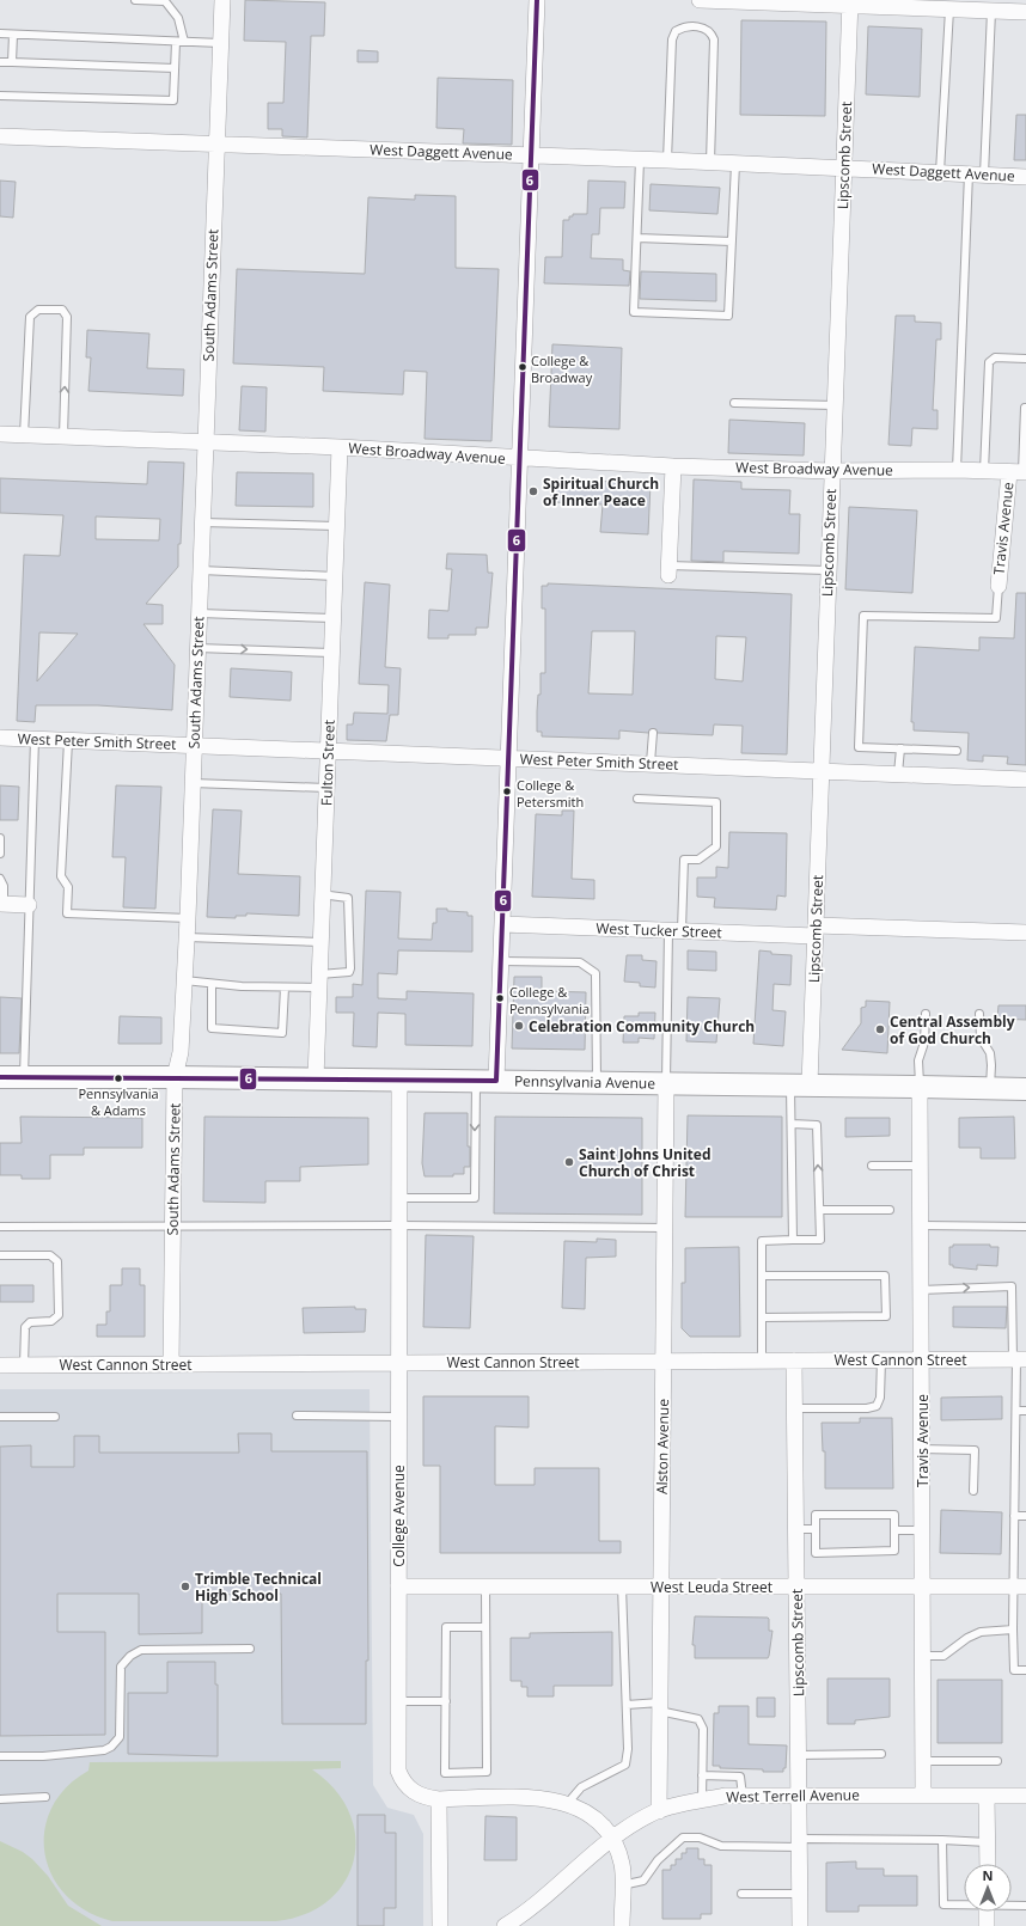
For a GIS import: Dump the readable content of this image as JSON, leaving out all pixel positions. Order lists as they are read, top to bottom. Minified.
{"streets":{"street":["West Daggett Avenue","Lipscomb Street","South Adams Street","West Broadway Avenue","Travis Avenue","West Peter Smith Street","Fulton Street","West Tucker Street","Pennsylvania Avenue","West Cannon Street","Alston Avenue","College Avenue","West Leuda Street","West Terrell Avenue"]},"crossings":[["West Daggett Avenue","Lipscomb Street"],["West Daggett Avenue","South Adams Street"],["Lipscomb Street","West Broadway Avenue"],["Lipscomb Street","West Peter Smith Street"],["Lipscomb Street","West Tucker Street"],["Lipscomb Street","Pennsylvania Avenue"],["Lipscomb Street","West Cannon Street"],["Lipscomb Street","West Leuda Street"],["Lipscomb Street","West Terrell Avenue"],["South Adams Street","West Broadway Avenue"],["South Adams Street","West Peter Smith Street"],["South Adams Street","Pennsylvania Avenue"],["South Adams Street","West Cannon Street"],["West Broadway Avenue","Travis Avenue"],["West Broadway Avenue","Fulton Street"],["Travis Avenue","Pennsylvania Avenue"],["Travis Avenue","West Cannon Street"],["Travis Avenue","West Leuda Street"],["Travis Avenue","West Terrell Avenue"],["West Peter Smith Street","Fulton Street"],["Fulton Street","Pennsylvania Avenue"],["Pennsylvania Avenue","Alston Avenue"],["Pennsylvania Avenue","College Avenue"],["West Cannon Street","Alston Avenue"],["West Cannon Street","College Avenue"],["Alston Avenue","West Leuda Street"],["Alston Avenue","West Terrell Avenue"],["College Avenue","West Leuda Street"]],"places":["College & Broadway","Spiritual Church of Inner Peace","College & Petersmith","College & Pennsylvania","Celebration Community Church","Central Assembly of God Church","Pennsylvania & Adams","Saint Johns United Church of Christ","Trimble Technical High School"],"lines":["transit line 6"],"north":"top"}
